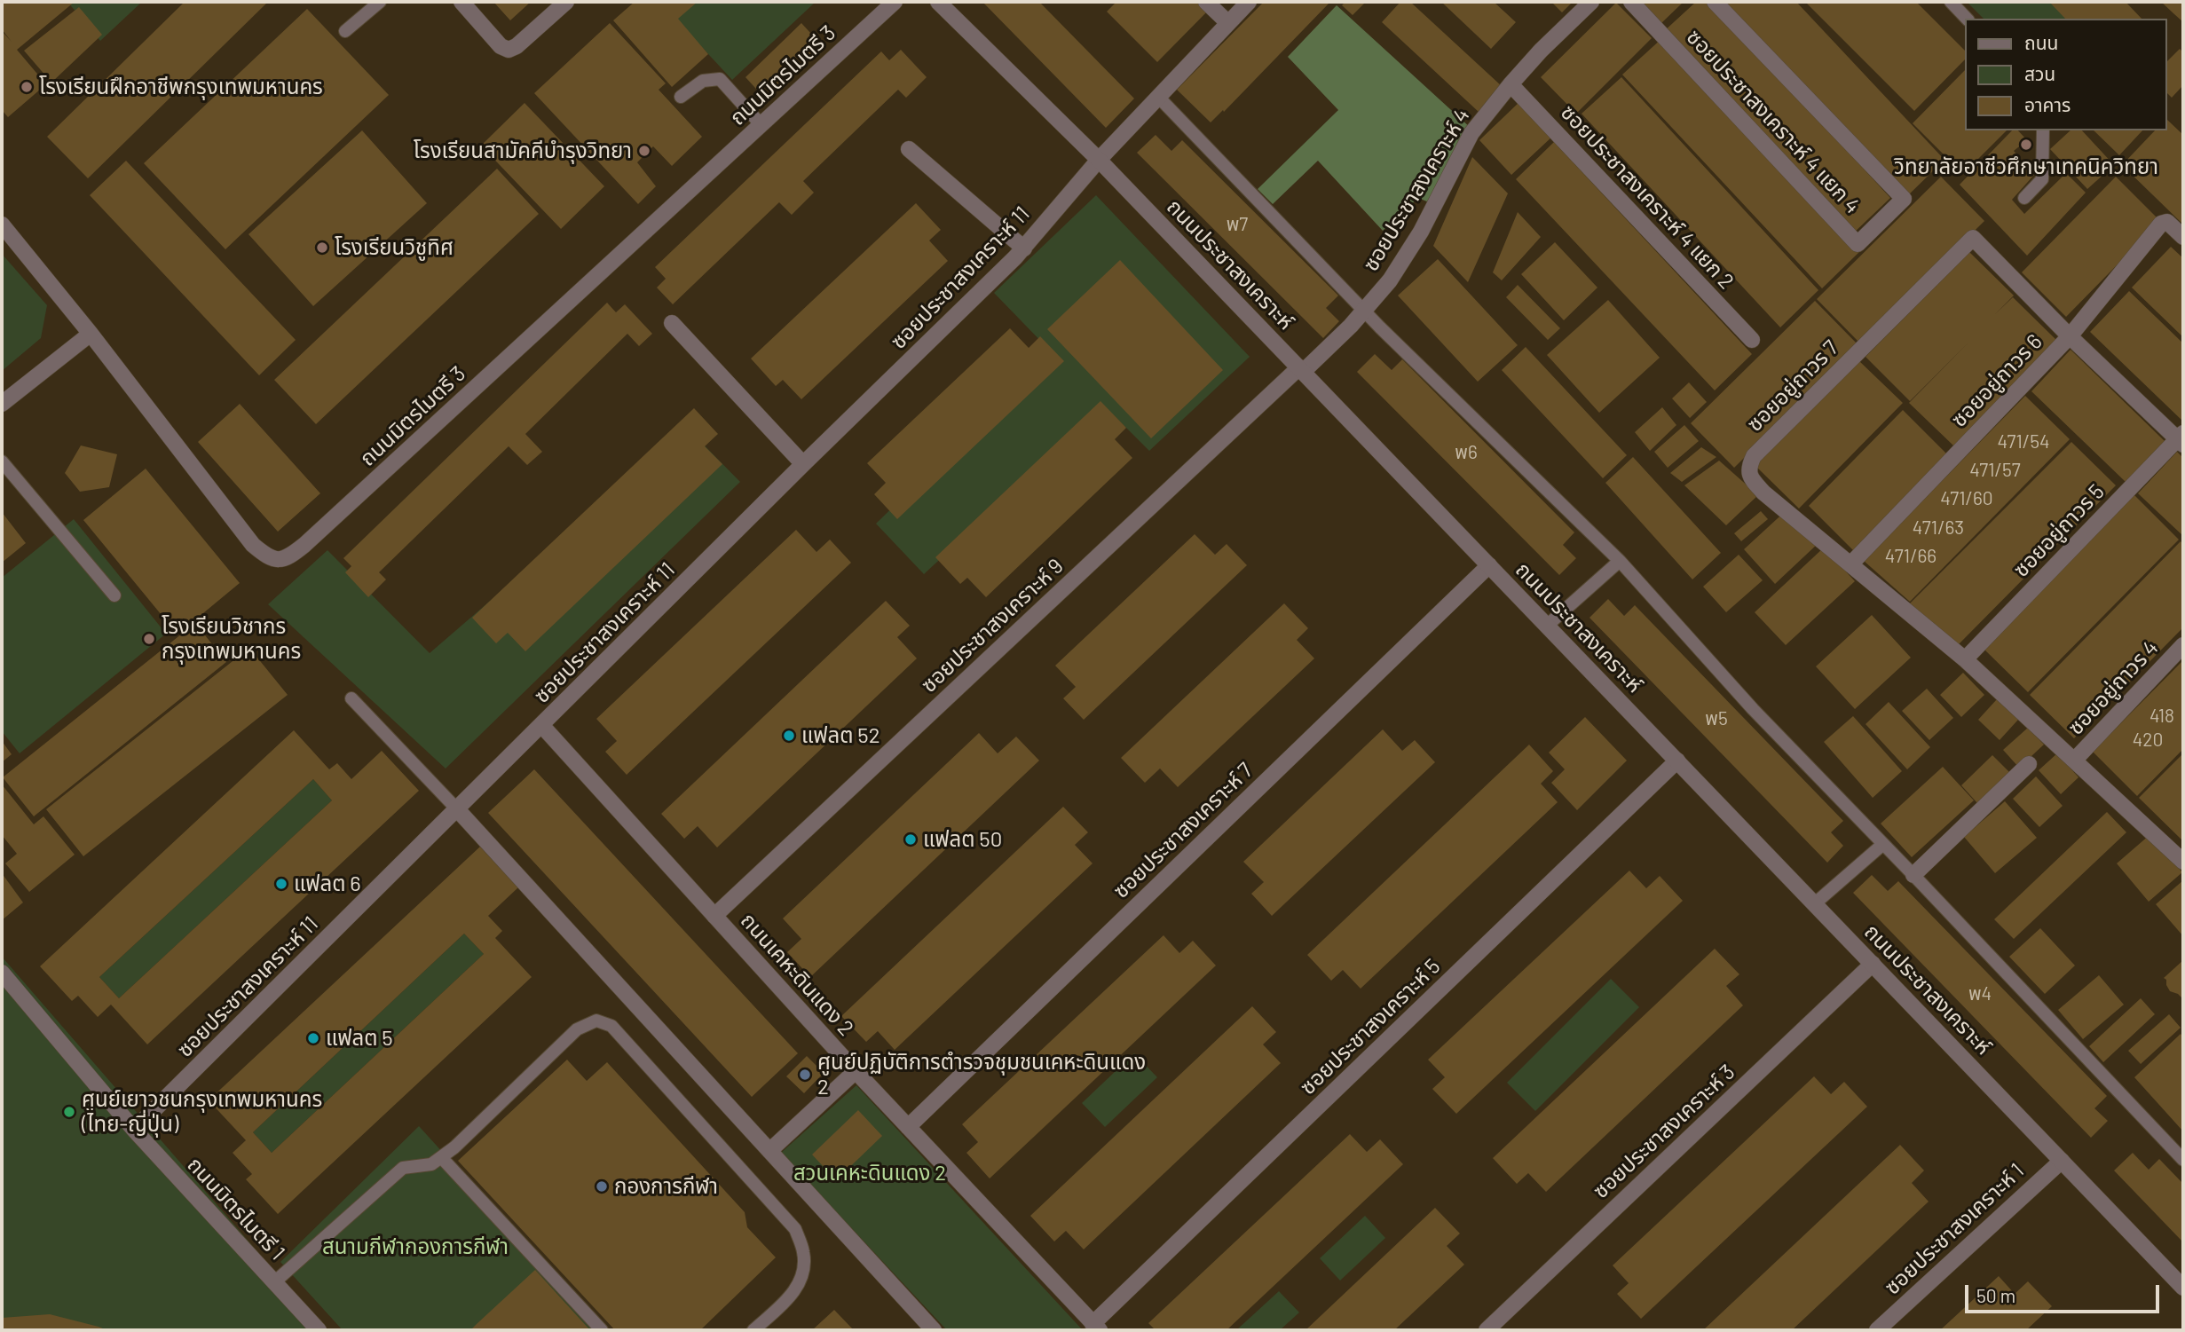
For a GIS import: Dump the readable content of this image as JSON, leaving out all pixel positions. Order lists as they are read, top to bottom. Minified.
{"streets":{"street":["ถนนมิตรไมตรี 3","ซอยประชาสงเคราะห์ 4 แยก 4","ซอยประชาสงเคราะห์ 4","ซอยประชาสงเคราะห์ 4 แยก 2","ถนนประชาสงเคราะห์","ซอยประชาสงเคราะห์ 11","ซอยอยู่ถาวร 6","ซอยอยู่ถาวร 7","ซอยอยู่ถาวร 5","ซอยประชาสงเคราะห์ 9","ซอยอยู่ถาวร 4","ซอยประชาสงเคราะห์ 7","ถนนเคหะดินแดง 2","ซอยประชาสงเคราะห์ 5","ซอยประชาสงเคราะห์ 3","ถนนมิตรไมตรี 1","ซอยประชาสงเคราะห์ 1"]},"crossings":[["ซอยประชาสงเคราะห์ 4","ซอยประชาสงเคราะห์ 4 แยก 2"],["ซอยประชาสงเคราะห์ 4","ถนนประชาสงเคราะห์"],["ซอยประชาสงเคราะห์ 4","ซอยประชาสงเคราะห์ 9"],["ถนนประชาสงเคราะห์","ซอยประชาสงเคราะห์ 11"],["ถนนประชาสงเคราะห์","ซอยประชาสงเคราะห์ 9"],["ถนนประชาสงเคราะห์","ซอยประชาสงเคราะห์ 7"],["ถนนประชาสงเคราะห์","ซอยประชาสงเคราะห์ 5"],["ถนนประชาสงเคราะห์","ซอยประชาสงเคราะห์ 3"],["ถนนประชาสงเคราะห์","ซอยประชาสงเคราะห์ 1"],["ซอยประชาสงเคราะห์ 11","ถนนเคหะดินแดง 2"],["ซอยประชาสงเคราะห์ 11","ถนนมิตรไมตรี 1"],["ซอยอยู่ถาวร 6","ซอยอยู่ถาวร 7"],["ซอยประชาสงเคราะห์ 9","ถนนเคหะดินแดง 2"],["ซอยประชาสงเคราะห์ 7","ถนนเคหะดินแดง 2"],["ถนนเคหะดินแดง 2","ซอยประชาสงเคราะห์ 5"]],"parks":["สวนเคหะดินแดง 2","สนามกีฬากองการกีฬา"],"places":["โรงเรียนฝึกอาชีพกรุงเทพมหานคร","วิทยาลัยอาชีวศึกษาเทคนิควิทยา","โรงเรียนสามัคคีบํารุงวิทยา","โรงเรียนวิชูทิศ","โรงเรียนวิชากร กรุงเทพมหานคร","แฟลต 52","แฟลต 50","แฟลต 6","แฟลต 5","ศูนย์ปฏิบัติการตำรวจชุมชนเคหะดินแดง 2","ศูนย์เยาวชนกรุงเทพมหานคร (ไทย-ญี่ปุ่น)","กองการกีฬา"],"house_numbers":["พ7","471/54","พ6","471/57","471/60","471/63","471/66","418","พ5","420","พ4"],"legend":["ถนน","สวน","อาคาร"],"scale_bar":"50 m"}
